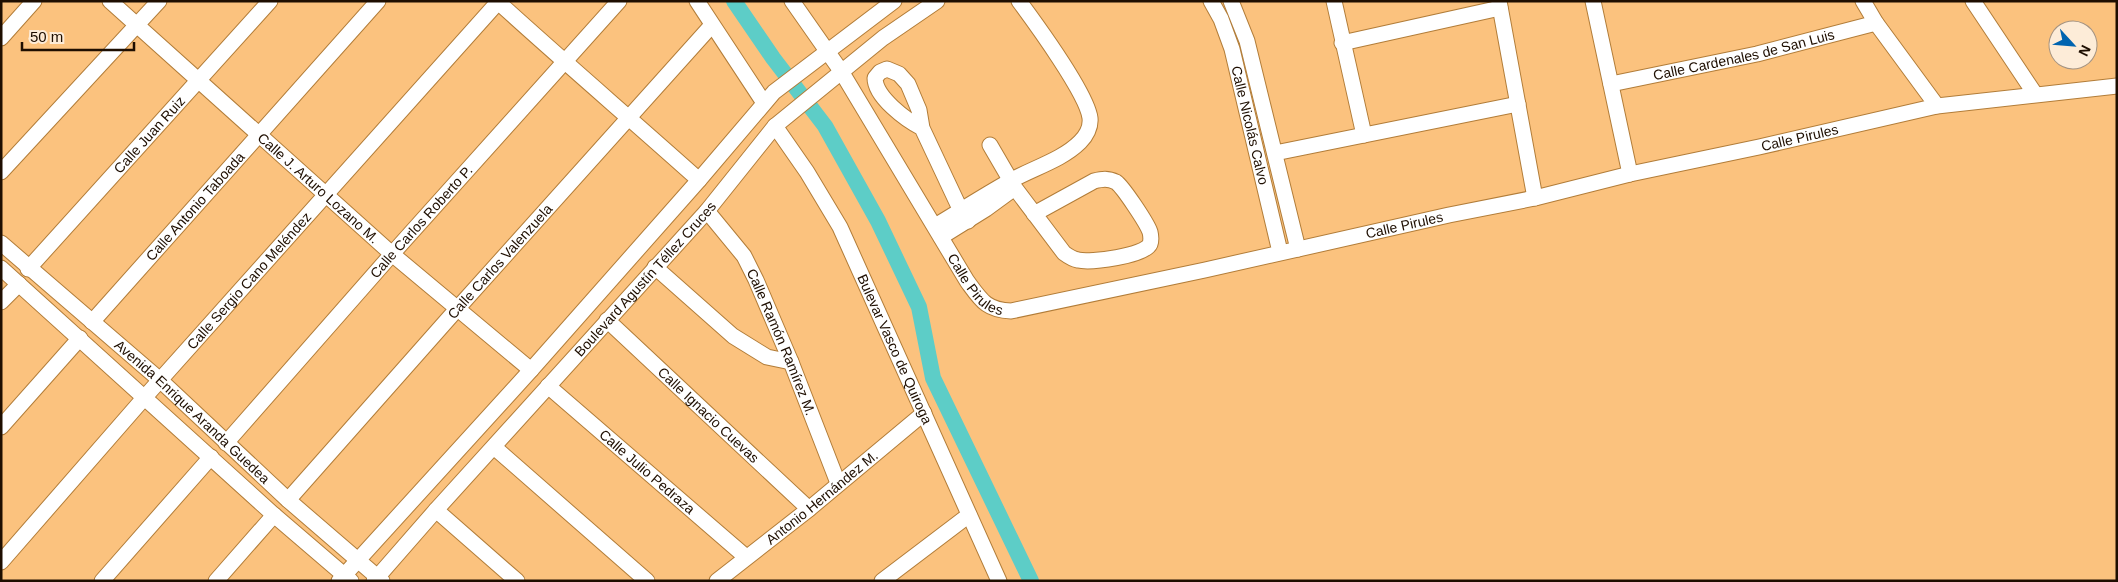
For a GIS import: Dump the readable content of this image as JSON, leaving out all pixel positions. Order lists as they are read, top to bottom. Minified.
{"streets":{"street":["Calle Cardenales de San Luis","Calle Nicolás Calvo","Calle Juan Ruiz","Calle Pirules","Calle J. Arturo Lozano M.","Calle Antonio Taboada","Calle Carlos Roberto P.","Calle Carlos Valenzuela","Boulevard Agustín Téllez Cruces","Calle Sergio Cano Meléndez","Calle Ramón Ramírez M.","Bulevar Vasco de Quiroga","Avenida Enrique Aranda Guedea","Calle Ignacio Cuevas","Calle Julio Pedraza","Antonio Hernández M."]},"crossings":[["Calle Nicolás Calvo","Calle Pirules"],["Calle Juan Ruiz","Calle J. Arturo Lozano M."],["Calle Juan Ruiz","Avenida Enrique Aranda Guedea"],["Calle Pirules","Boulevard Agustín Téllez Cruces"],["Calle J. Arturo Lozano M.","Calle Antonio Taboada"],["Calle J. Arturo Lozano M.","Calle Carlos Roberto P."],["Calle J. Arturo Lozano M.","Calle Carlos Valenzuela"],["Calle J. Arturo Lozano M.","Boulevard Agustín Téllez Cruces"],["Calle J. Arturo Lozano M.","Calle Sergio Cano Meléndez"],["Calle Antonio Taboada","Avenida Enrique Aranda Guedea"],["Calle Carlos Roberto P.","Avenida Enrique Aranda Guedea"],["Calle Carlos Valenzuela","Avenida Enrique Aranda Guedea"],["Boulevard Agustín Téllez Cruces","Calle Ramón Ramírez M."],["Boulevard Agustín Téllez Cruces","Bulevar Vasco de Quiroga"],["Boulevard Agustín Téllez Cruces","Avenida Enrique Aranda Guedea"],["Boulevard Agustín Téllez Cruces","Calle Ignacio Cuevas"],["Boulevard Agustín Téllez Cruces","Calle Julio Pedraza"],["Calle Sergio Cano Meléndez","Avenida Enrique Aranda Guedea"],["Calle Ramón Ramírez M.","Antonio Hernández M."],["Bulevar Vasco de Quiroga","Antonio Hernández M."],["Calle Ignacio Cuevas","Antonio Hernández M."],["Calle Julio Pedraza","Antonio Hernández M."]],"scale_bar":"50 m","north":"bottom right"}
